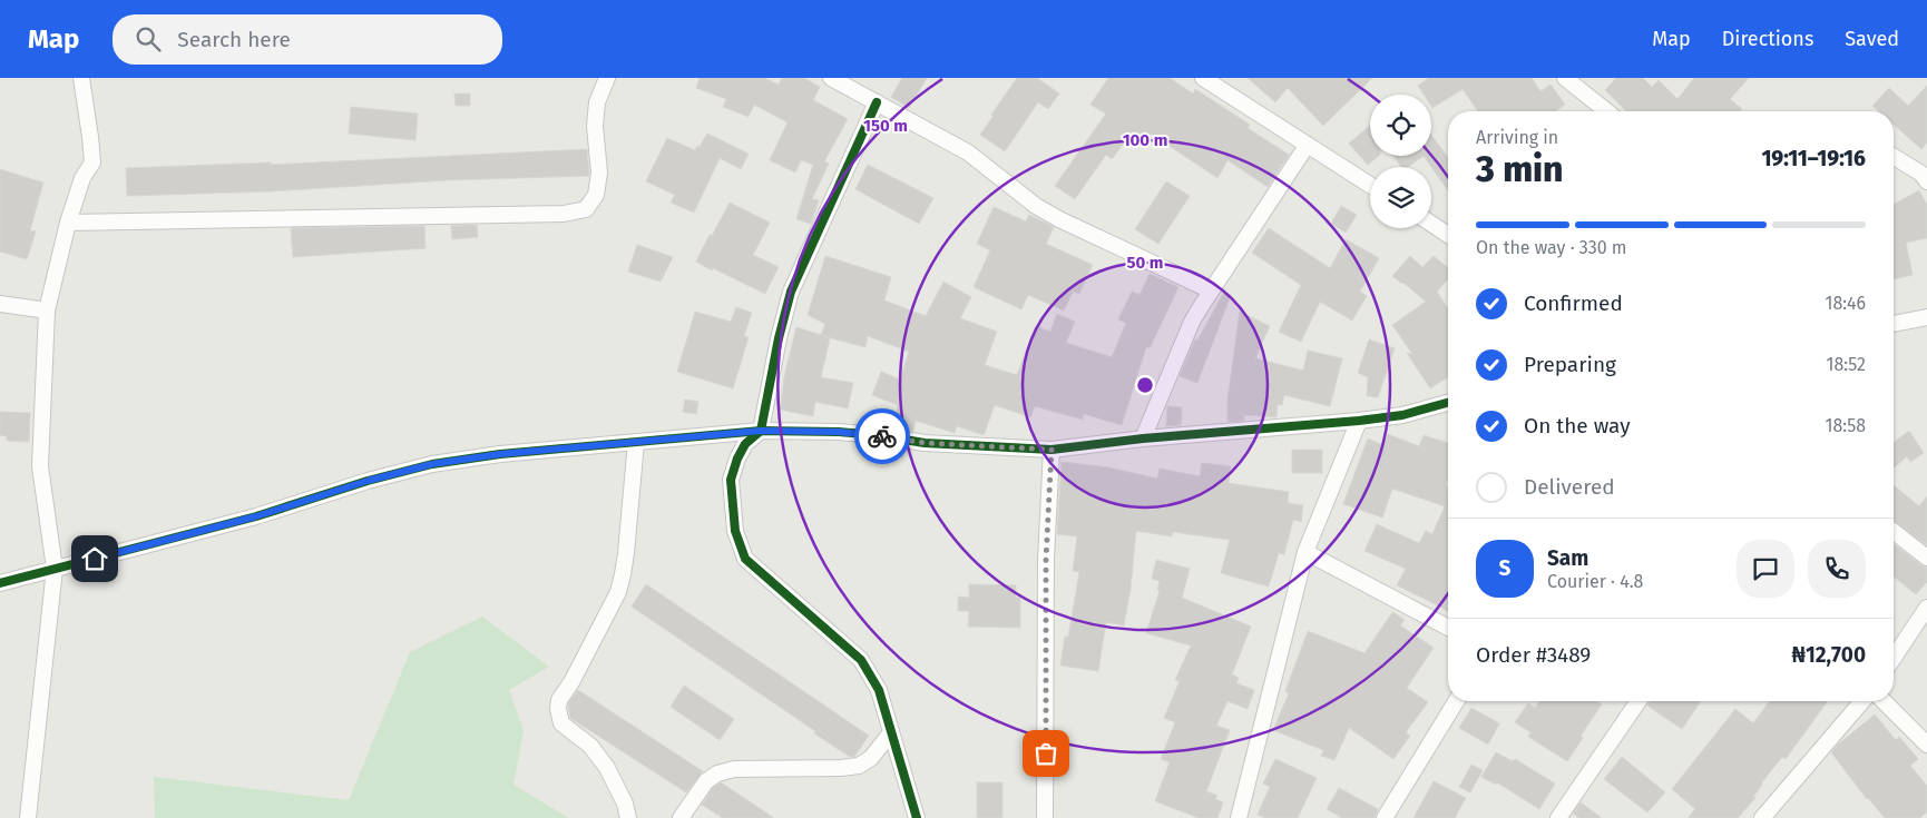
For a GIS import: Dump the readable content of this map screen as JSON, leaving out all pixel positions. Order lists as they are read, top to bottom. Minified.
{"page":{"header":"Map","search":"Search here","nav":["Map","Directions","Saved"],"heading":["3 min","Arriving in","19:11–19:16"],"panel":["Sam","Courier · 4.8","Order #3489","₦12,700"],"bar":"On the way · 330 m","list":[["Confirmed","18:46"],["Preparing","18:52"],["On the way","18:58"],"Delivered"],"round":"S"},"rings":["150 m","100 m","50 m"]}
